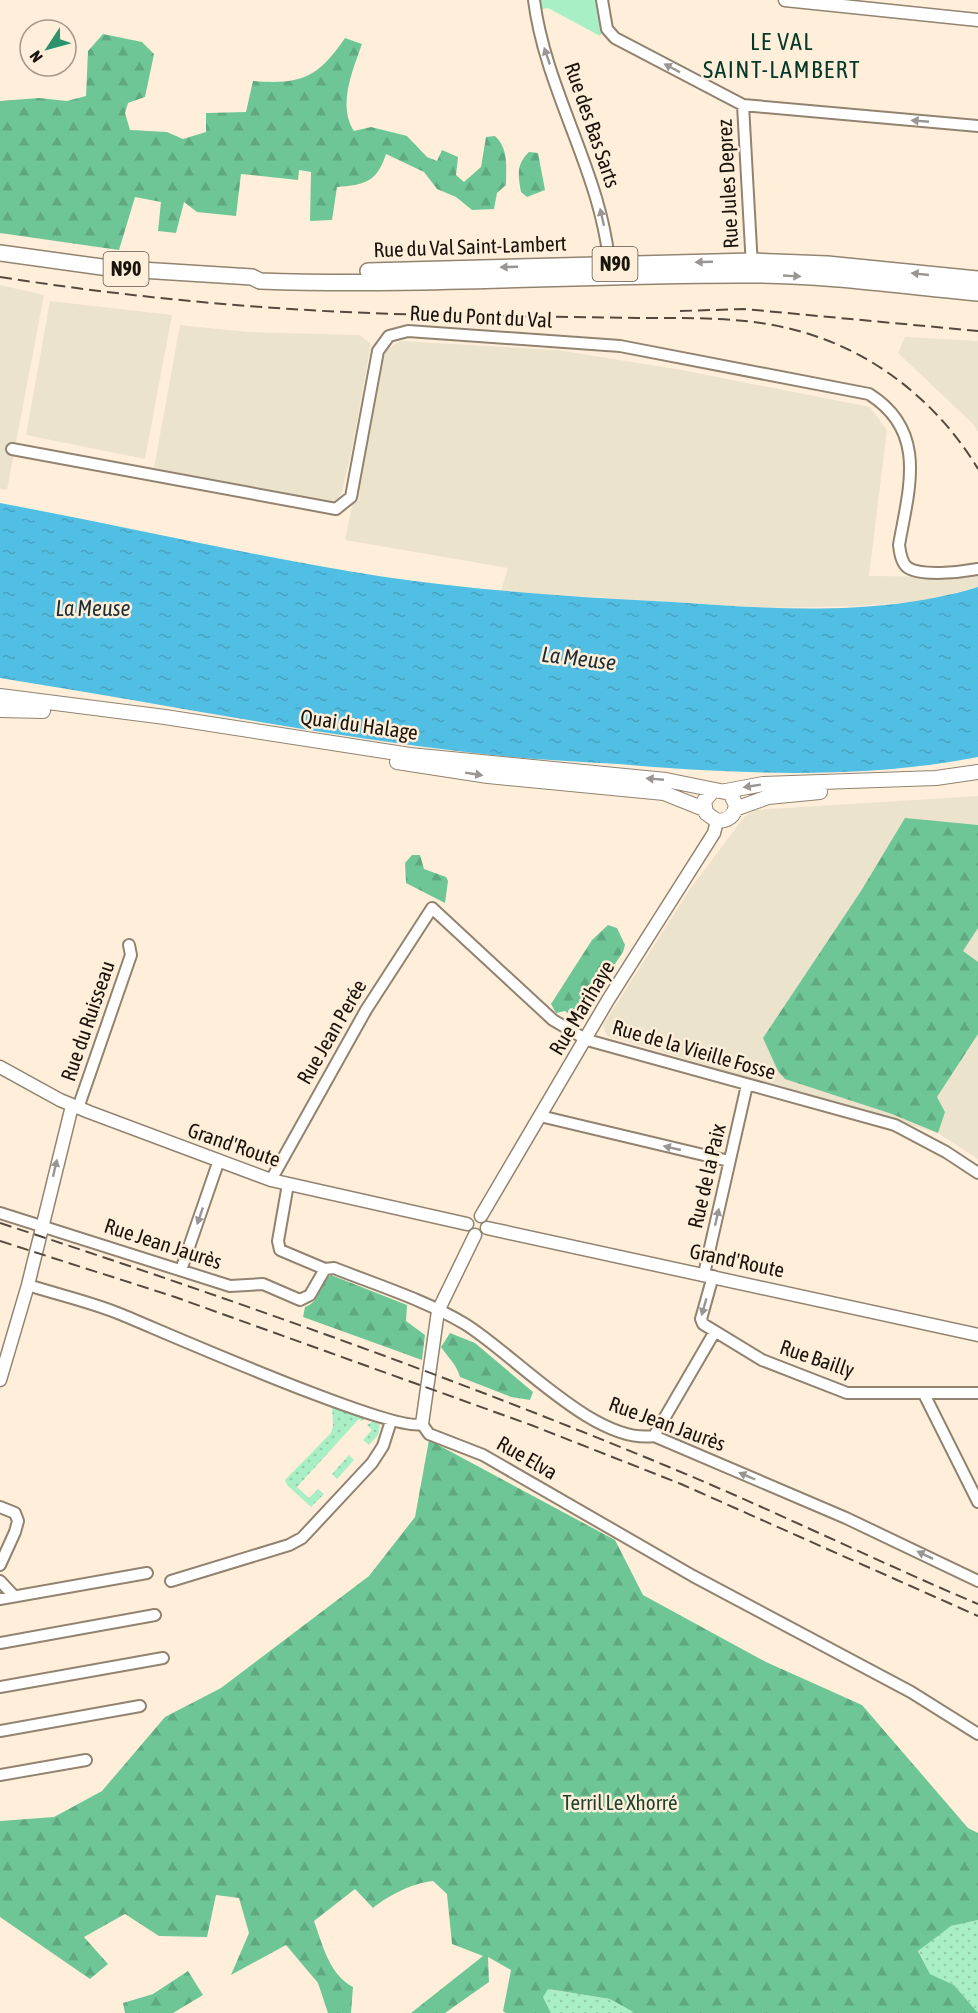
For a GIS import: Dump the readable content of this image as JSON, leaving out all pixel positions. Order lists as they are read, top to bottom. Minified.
{"streets":{"main road":["Rue du Val Saint-Lambert","N90","Quai du Halage"],"street":["Rue des Bas Sarts","Rue Jules Deprez","Rue du Pont du Val","Rue Marihaye","Rue du Ruisseau","Rue Jean Perée","Rue de la Vieille Fosse","Grand'Route","Rue de la Paix","Rue Jean Jaurès","Rue Bailly","Rue Elva"]},"crossings":[["Rue des Bas Sarts","Rue du Val Saint-Lambert"],["Rue Jules Deprez","Rue du Val Saint-Lambert"],["Quai du Halage","Rue Marihaye"],["Rue Marihaye","Rue de la Vieille Fosse"],["Rue Marihaye","Grand'Route"],["Rue du Ruisseau","Grand'Route"],["Rue Jean Perée","Rue de la Vieille Fosse"],["Rue Jean Perée","Grand'Route"],["Rue de la Vieille Fosse","Rue de la Paix"],["Grand'Route","Rue de la Paix"],["Grand'Route","Rue Jean Jaurès"]],"one_way":["Rue des Bas Sarts","Rue de la Paix"],"districts":["LE VAL SAINT-LAMBERT"],"water":["La Meuse"],"parks":["Terril Le Xhorré"],"north":"bottom left"}
